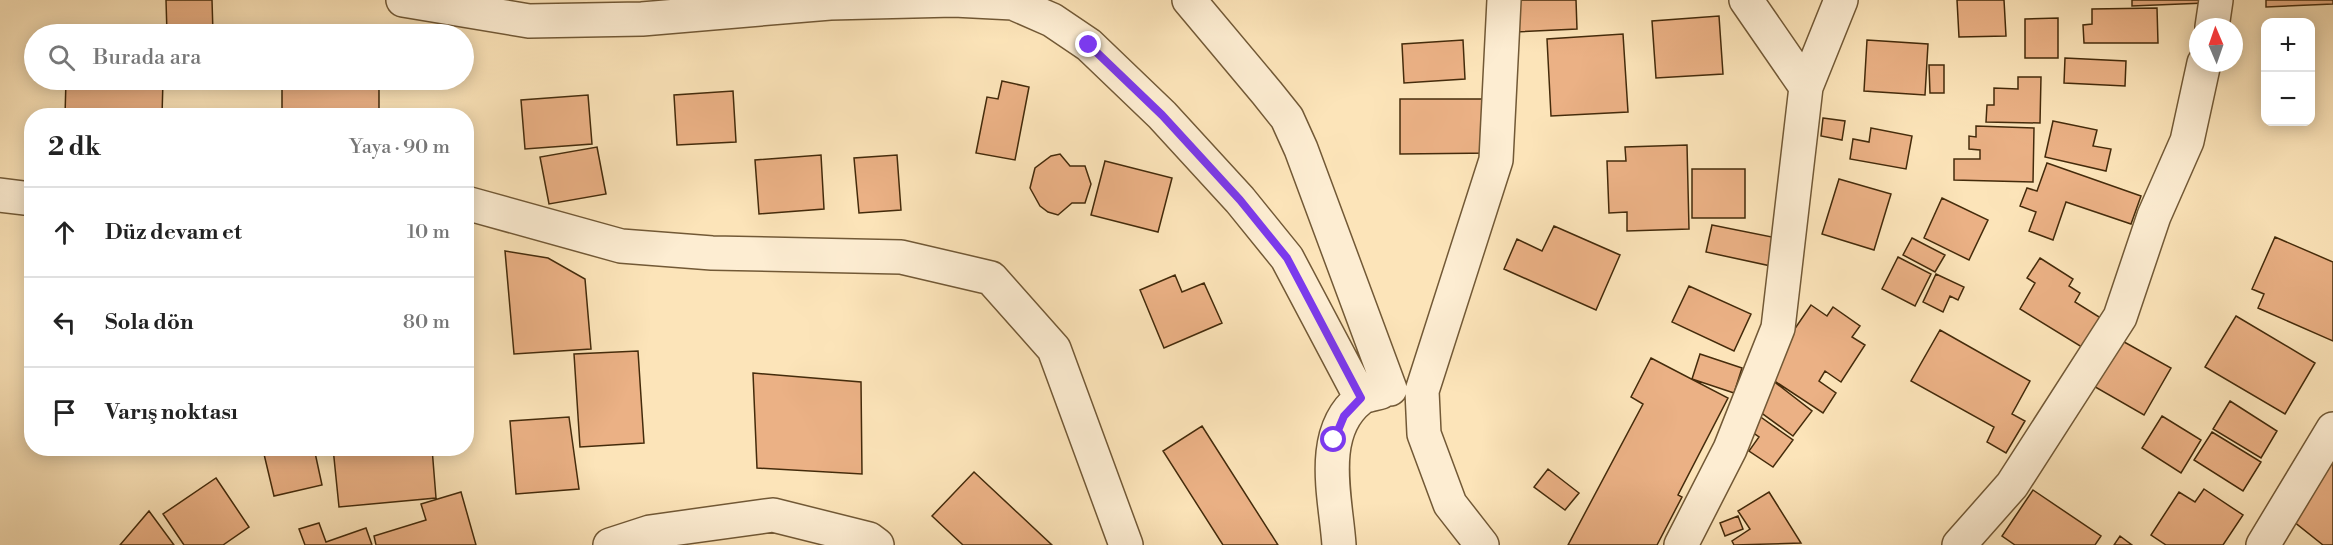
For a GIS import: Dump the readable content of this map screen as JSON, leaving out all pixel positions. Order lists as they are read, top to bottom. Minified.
{"north":"top","page":{"map_buttons":["+","−"],"search":"Burada ara","heading":["2 dk","Yaya · 90 m"],"list":[["Düz devam et","10 m"],["Sola dön","80 m"],"Varış noktası"]}}
